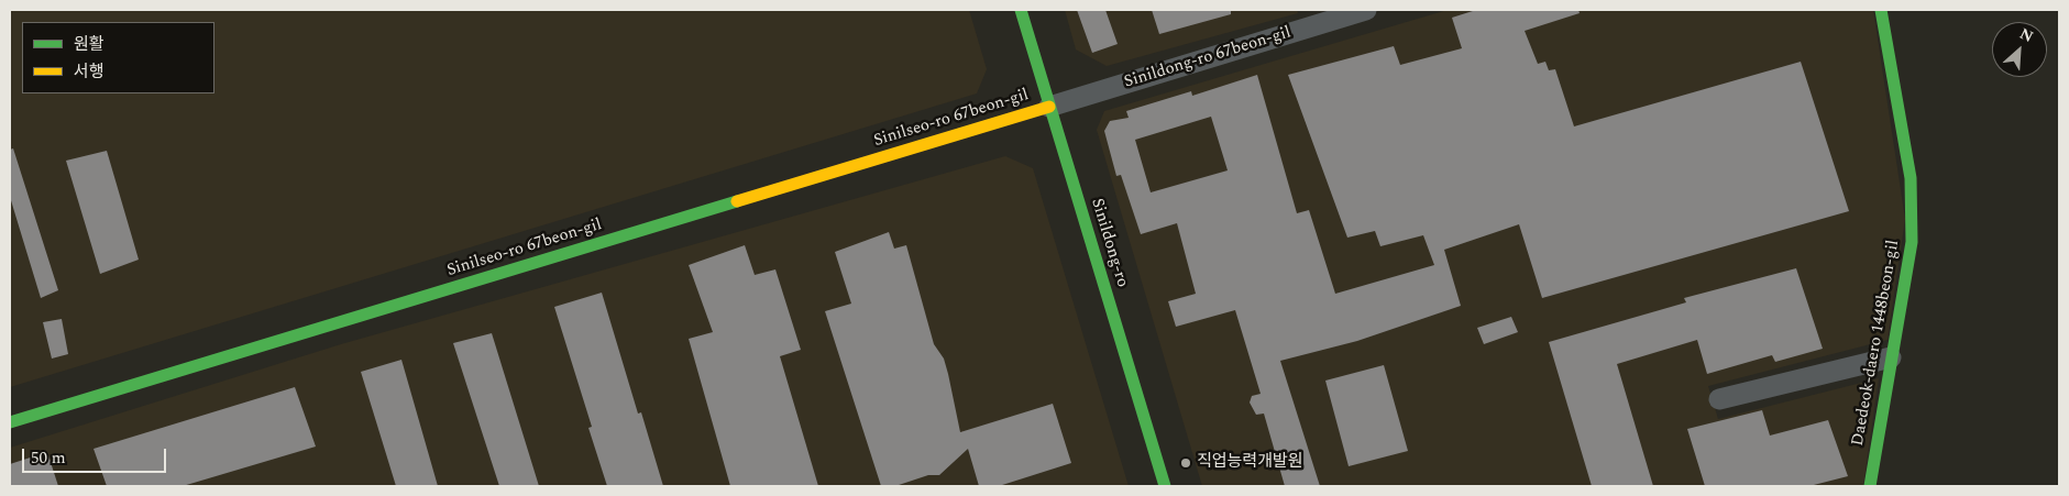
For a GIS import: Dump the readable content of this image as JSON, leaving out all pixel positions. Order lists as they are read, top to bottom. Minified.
{"streets":{"main road":["Sinilseo-ro 67beon-gil","Sinildong-ro","Daedeok-daero 1448beon-gil"],"street":["Sinildong-ro 67beon-gil"]},"crossings":[["Sinildong-ro 67beon-gil","Sinilseo-ro 67beon-gil"],["Sinildong-ro 67beon-gil","Sinildong-ro"],["Sinilseo-ro 67beon-gil","Sinildong-ro"]],"places":["직업능력개발원"],"legend":["원활","서행"],"scale_bar":"50 m","north":"top right"}
